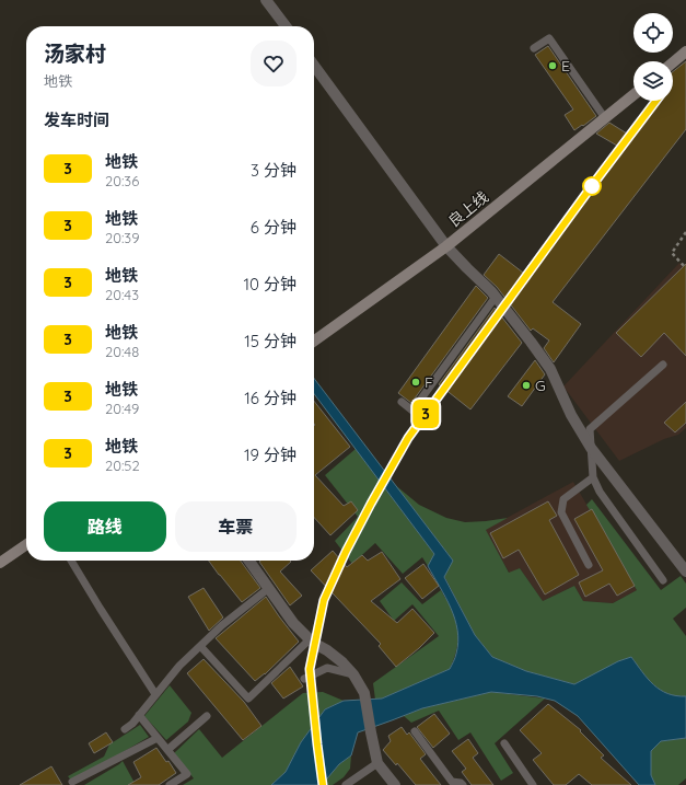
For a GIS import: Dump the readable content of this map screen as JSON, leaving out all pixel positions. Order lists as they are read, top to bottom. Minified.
{"streets":{"street":["良上线"]},"places":["E","F","G"],"lines":["metro line 3"],"page":{"on_map":"3","heading":[["汤家村","地铁"],"发车时间"],"list":[{"mark":"3","name":"地铁","note":"20:36","value":"3 分钟"},{"mark":"3","name":"地铁","note":"20:39","value":"6 分钟"},{"mark":"3","name":"地铁","note":"20:43","value":"10 分钟"},{"mark":"3","name":"地铁","note":"20:48","value":"15 分钟"},{"mark":"3","name":"地铁","note":"20:49","value":"16 分钟"},{"mark":"3","name":"地铁","note":"20:52","value":"19 分钟"}],"buttons":["路线","车票"]}}
